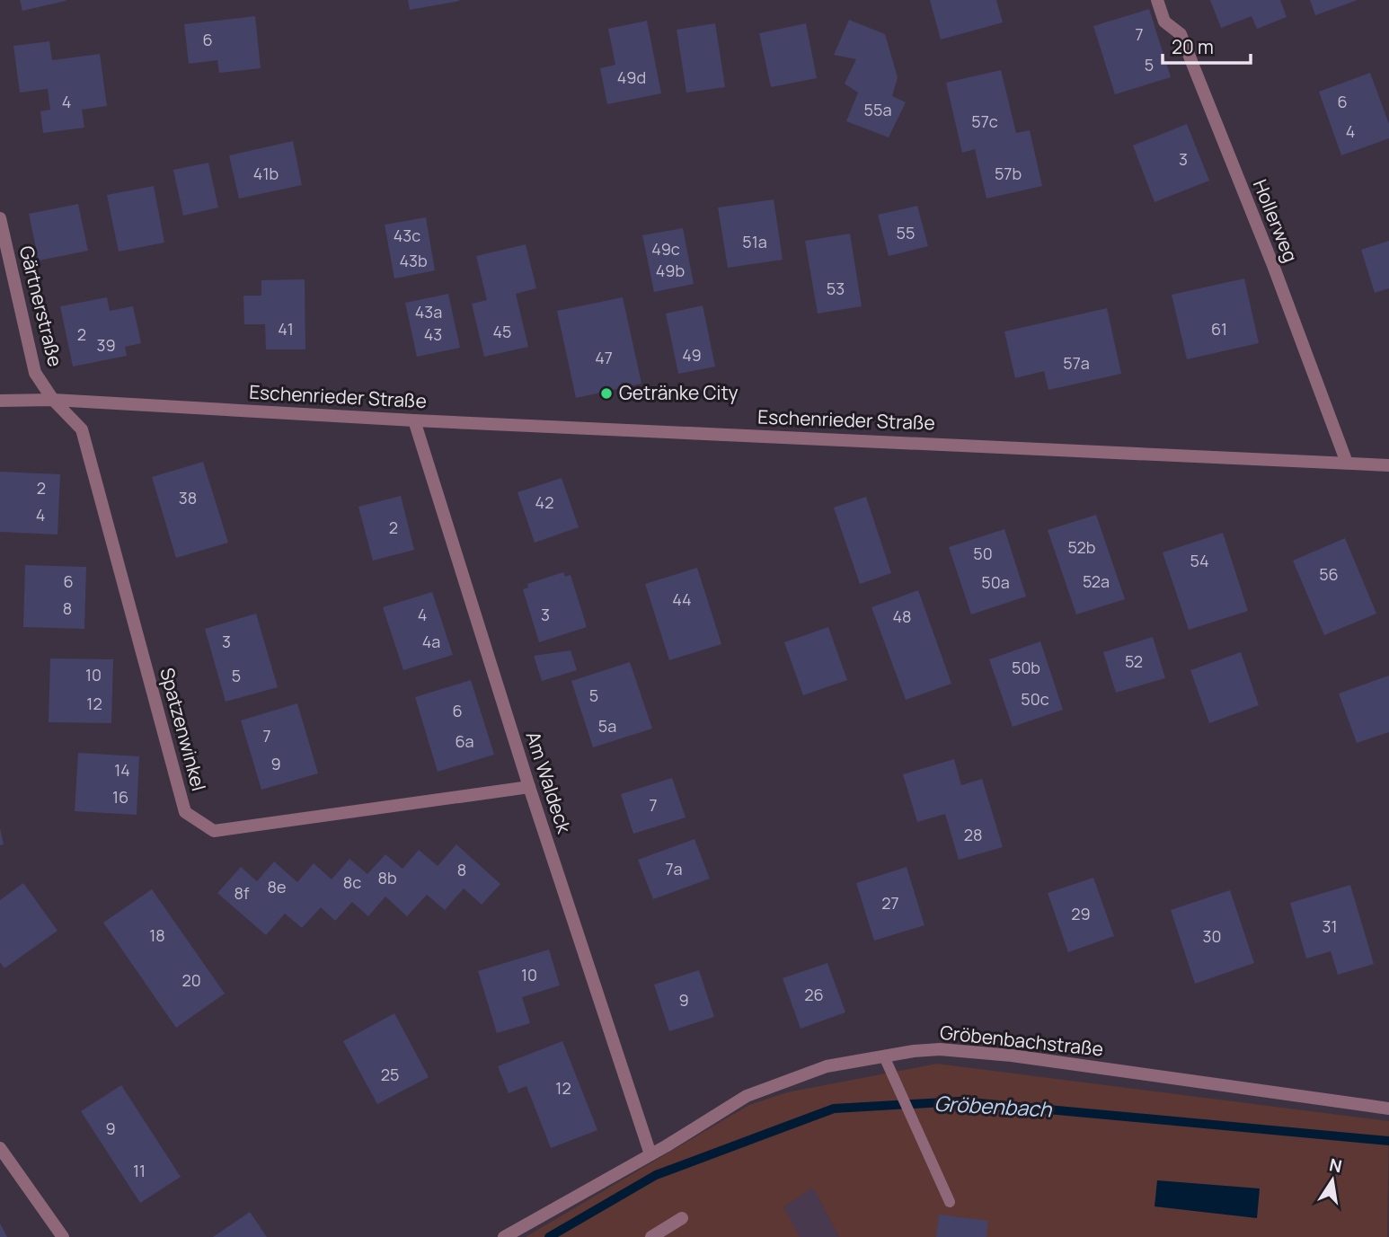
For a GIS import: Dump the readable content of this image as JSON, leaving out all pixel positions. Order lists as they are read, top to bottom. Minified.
{"streets":{"street":["Hollerweg","Gärtnerstraße","Eschenrieder Straße","Spatzenwinkel","Am Waldeck","Gröbenbachstraße"]},"crossings":[["Hollerweg","Eschenrieder Straße"],["Gärtnerstraße","Eschenrieder Straße"],["Gärtnerstraße","Spatzenwinkel"],["Eschenrieder Straße","Spatzenwinkel"],["Eschenrieder Straße","Am Waldeck"],["Spatzenwinkel","Am Waldeck"],["Am Waldeck","Gröbenbachstraße"]],"water":["Gröbenbach"],"places":["Getränke City"],"house_numbers":["7","6","5","49d","4","6","55a","57c","4","3","41b","57b","55","43c","51a","49c","43b","49b","53","43a","41","61","45","2","43","39","49","47","57a","2","38","42","4","2","52b","50","54","56","6","52a","50a","44","8","4","3","48","3","4a","52","50b","10","5","5","50c","12","6","5a","7","6a","9","14","16","7","28","7a","8","8b","8c","8e","8f","27","29","31","18","30","10","20","26","9","25","12","9","11"],"scale_bar":"20 m","north":"top"}
